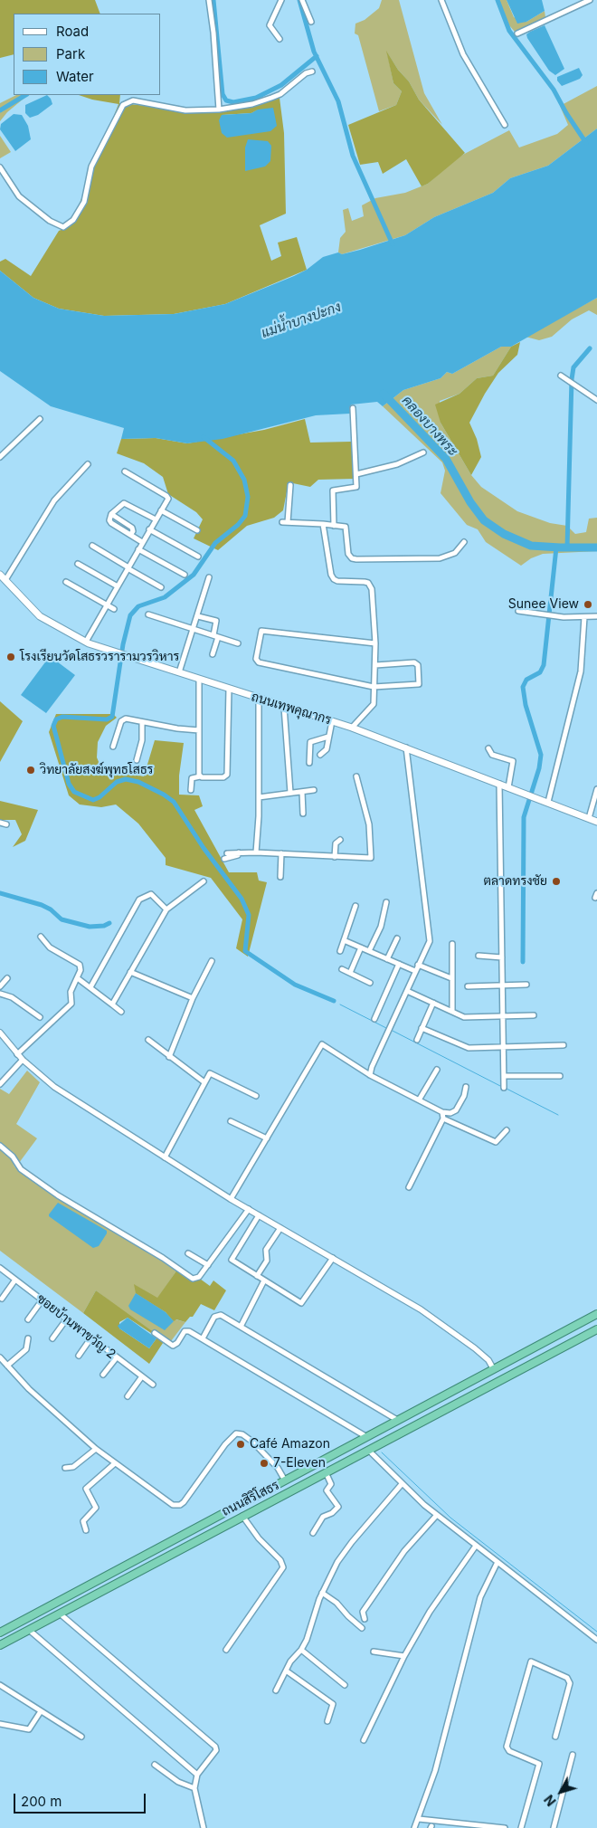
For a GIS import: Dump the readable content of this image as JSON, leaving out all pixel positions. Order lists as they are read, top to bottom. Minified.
{"streets":{"highway":["ถนนสิริโสธร"],"main road":["ถนนเทพคุณากร"],"street":["ซอยบ้านพาขวัญ 2"]},"water":["แม่น้ำบางปะกง","คลองบางพระ"],"places":["Sunee View","โรงเรียนวัดโสธรวรารามวรวิหาร","วิทยาลัยสงฆ์พุทธโสธร","ตลาดทรงชัย","Café Amazon","7-Eleven"],"legend":["Road","Park","Water"],"scale_bar":"200 m","north":"bottom left"}
